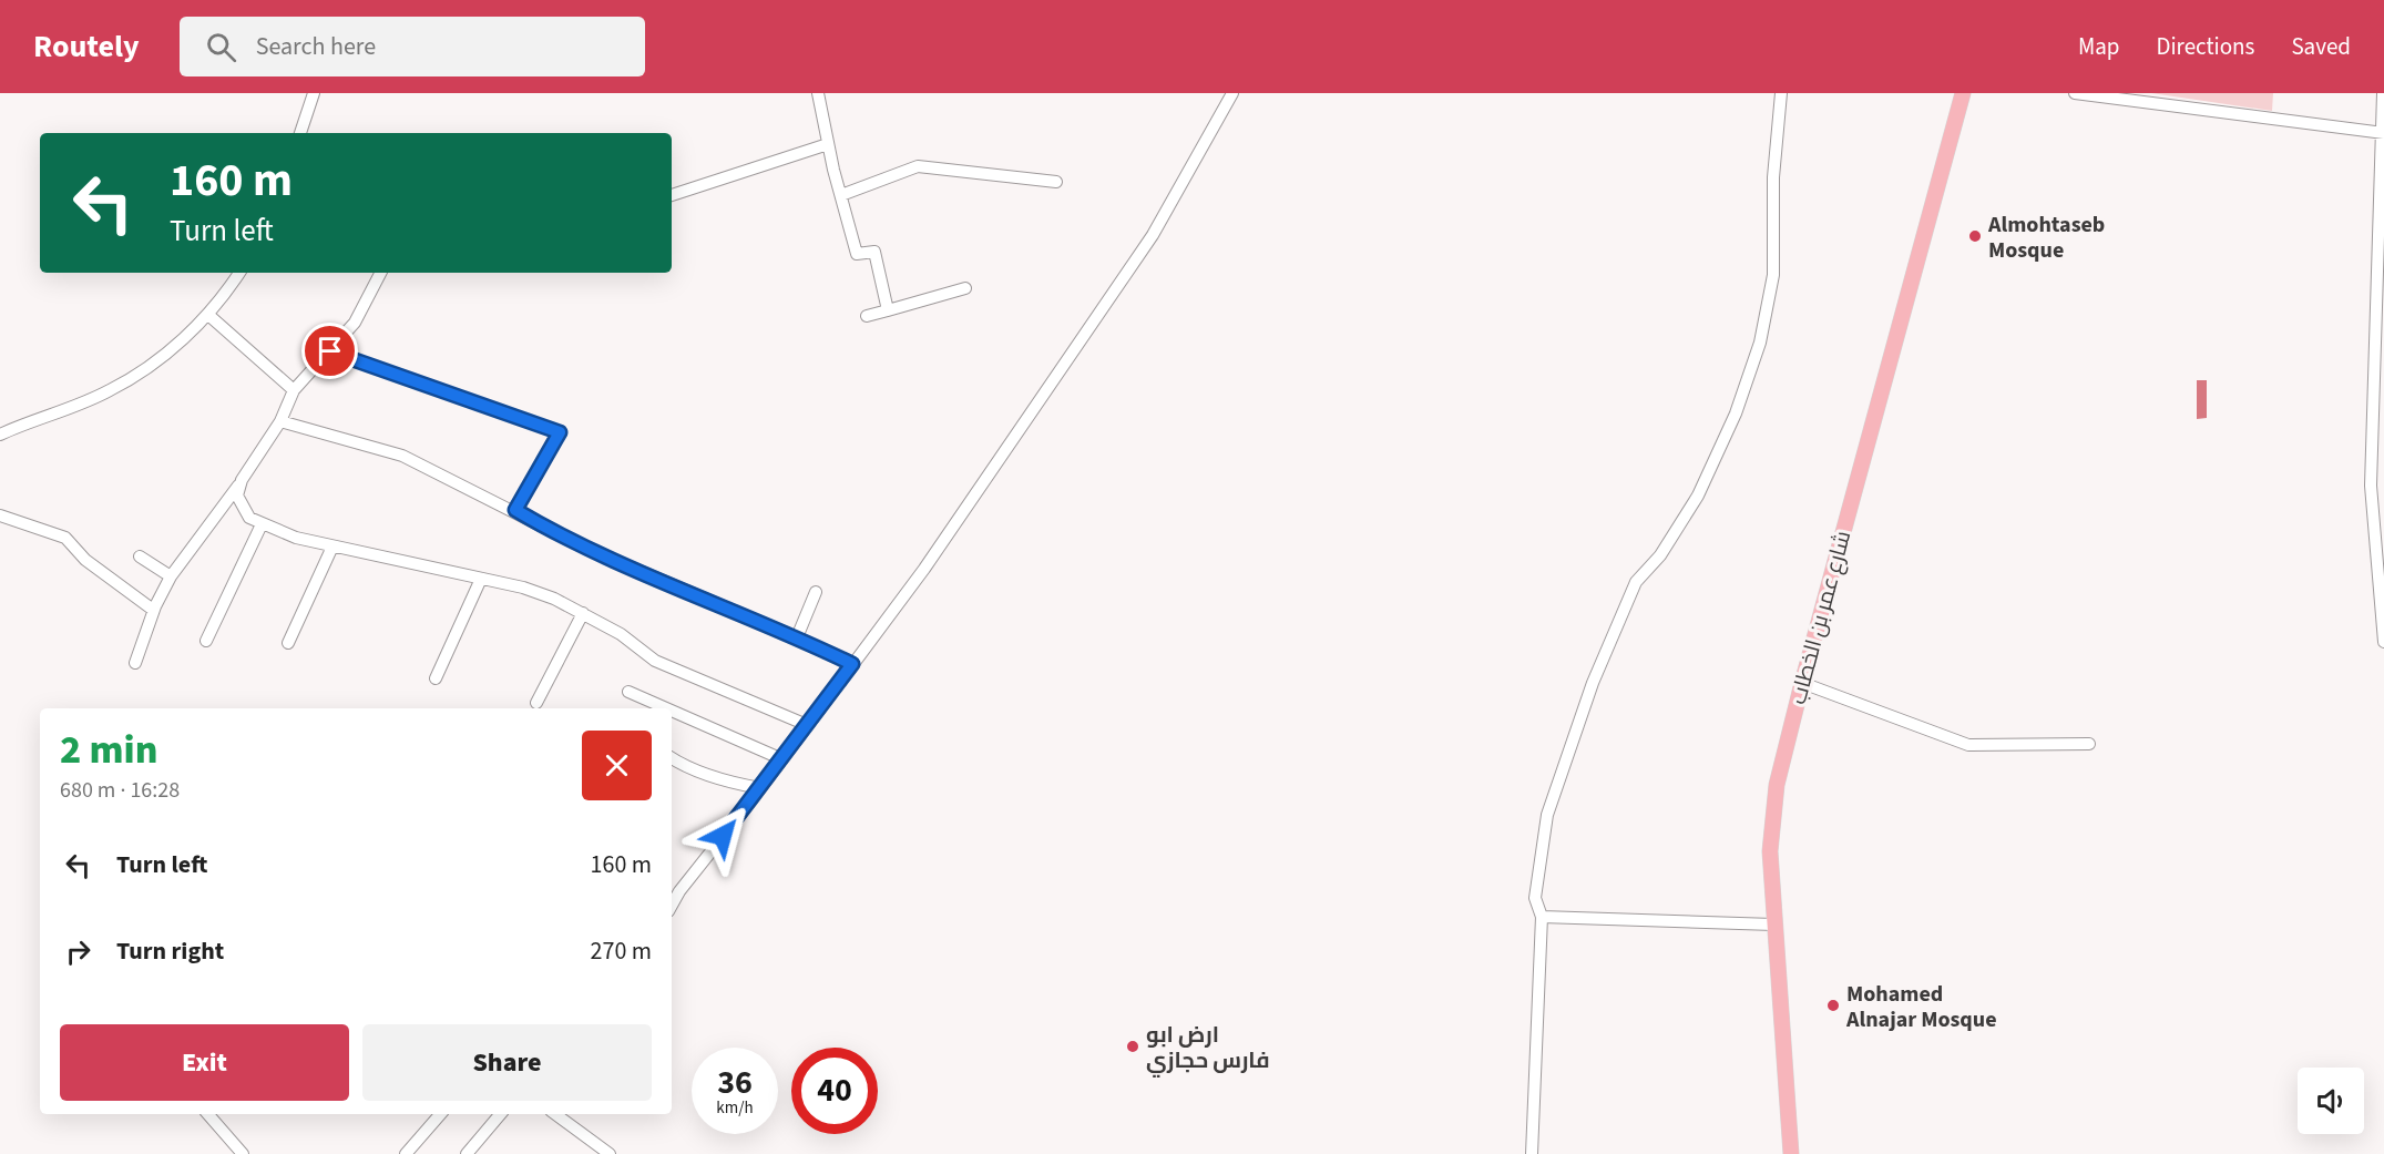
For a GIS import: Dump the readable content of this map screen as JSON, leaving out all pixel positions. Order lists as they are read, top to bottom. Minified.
{"streets":{"main road":["شارع عمر بن الخطاب"]},"places":["Almohtaseb Mosque","Mohamed Alnajar Mosque","ارض ابو فارس حجازي"],"page":{"header":"Routely","search":"Search here","nav":["Map","Directions","Saved"],"turn":["160 m","Turn left"],"heading":["2 min","680 m · 16:28"],"list":[{"name":"Turn left","value":"160 m"},{"name":"Turn right","value":"270 m"}],"buttons":["Exit","Share"],"speed":"36 km/h","limit":"40"}}
